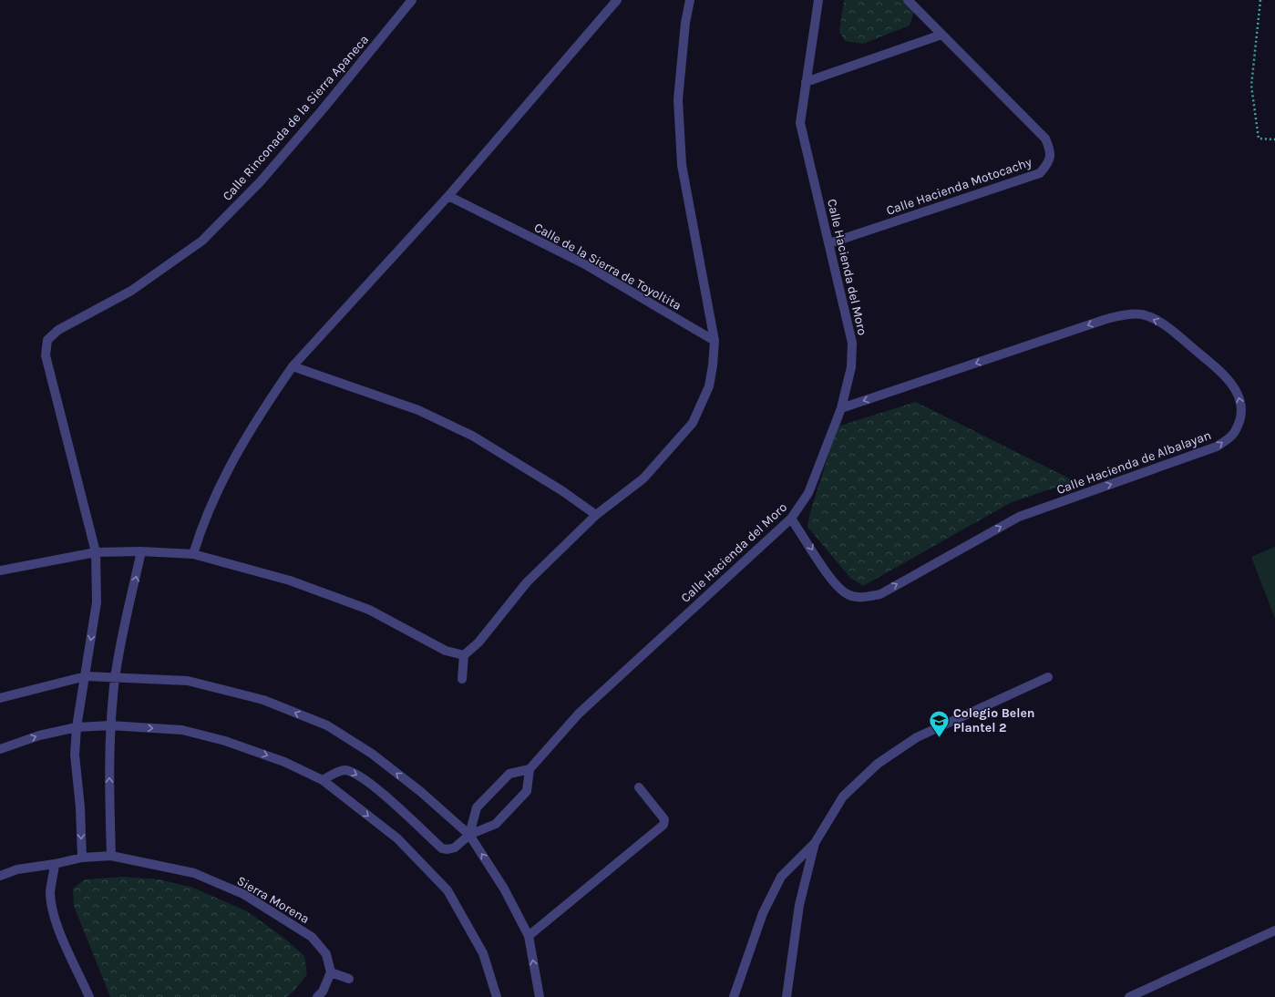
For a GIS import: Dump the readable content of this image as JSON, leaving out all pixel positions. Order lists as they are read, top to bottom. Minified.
{"streets":{"street":["Calle Rinconada de la Sierra Apaneca","Calle Hacienda Motocachy","Calle de la Sierra de Toyoltita","Calle Hacienda del Moro","Calle Hacienda de Albalayan","Sierra Morena"]},"crossings":[["Calle Hacienda Motocachy","Calle Hacienda del Moro"],["Calle Hacienda del Moro","Calle Hacienda de Albalayan"]],"places":{"school or university":["Colegio Belen Plantel 2"]}}
